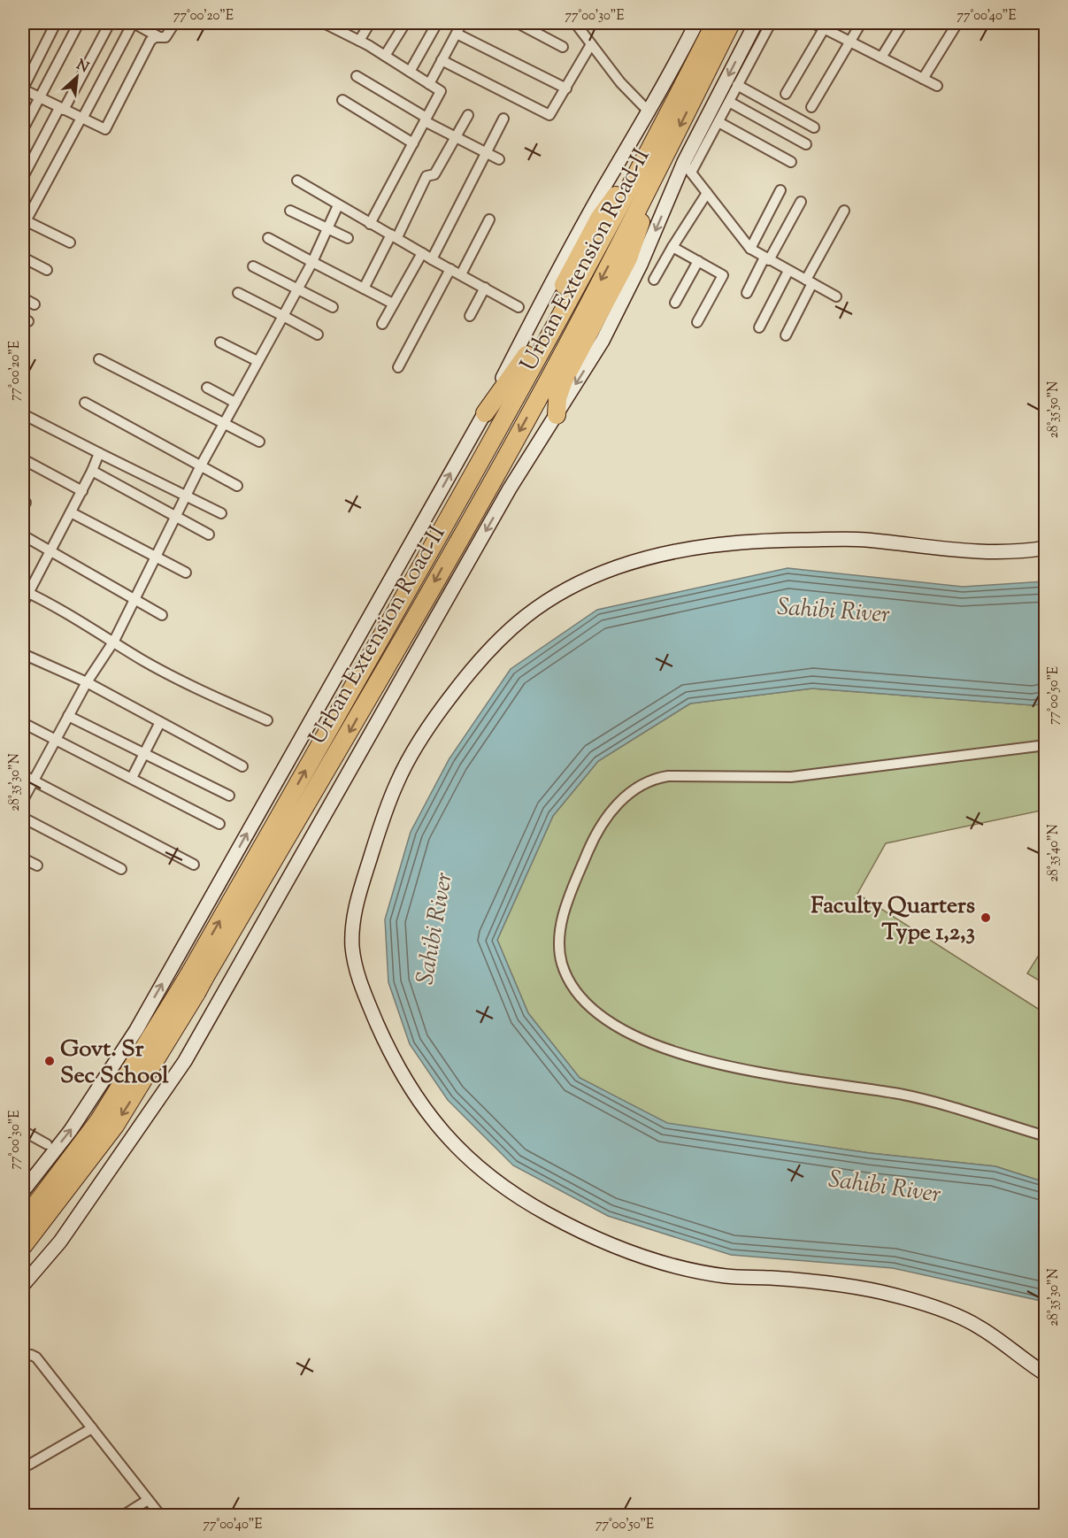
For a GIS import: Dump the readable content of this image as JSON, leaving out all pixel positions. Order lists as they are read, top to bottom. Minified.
{"streets":{"highway":["Urban Extension Road-II"]},"water":["Sahibi River"],"places":["Faculty Quarters Type 1,2,3","Govt. Sr Sec School"],"north":"top right","coordinates":["77°00'20\"E","77°00'30\"E","77°00'40\"E","28°35'50\"N","77°00'50\"E","28°35'30\"N","28°35'40\"N"]}
